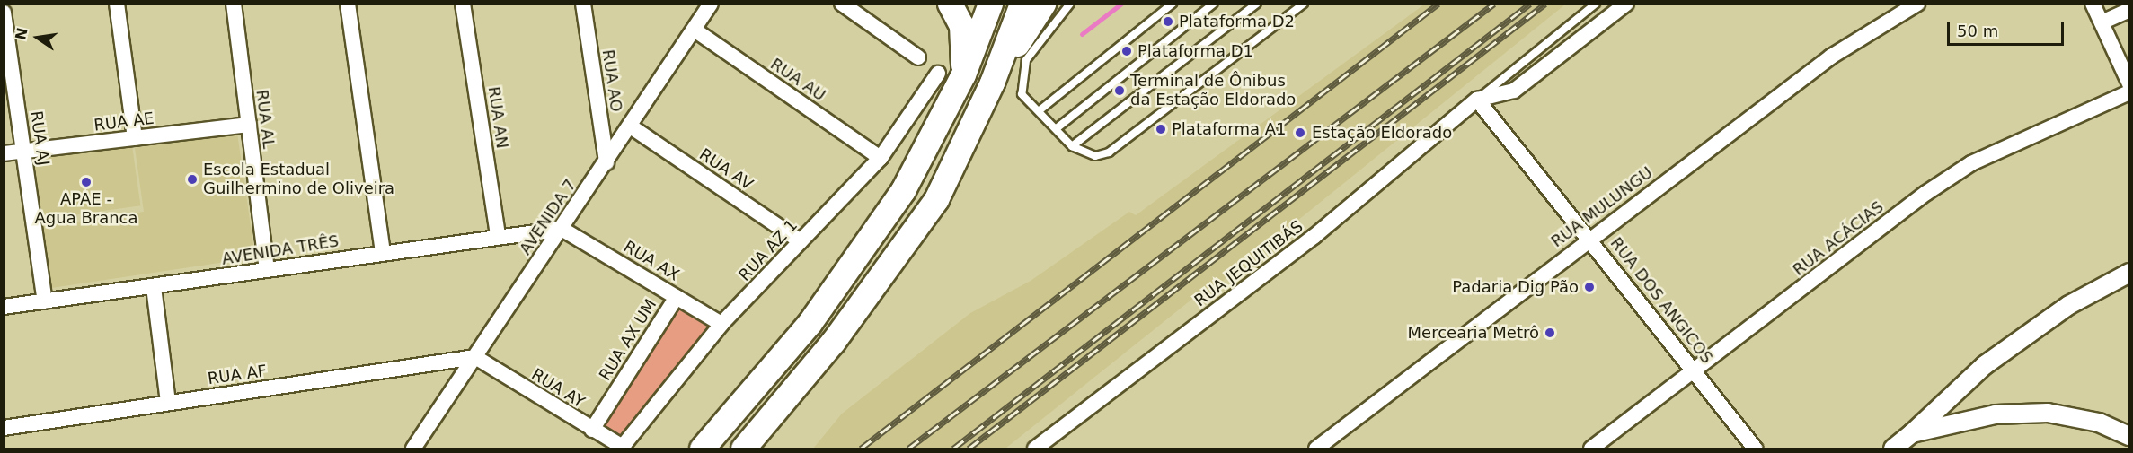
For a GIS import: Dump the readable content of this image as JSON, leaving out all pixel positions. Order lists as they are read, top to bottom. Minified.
{"streets":{"street":["RUA AU","RUA AO","RUA AN","RUA AL","RUA AE","RUA AJ","RUA AV","RUA MULUNGU","AVENIDA 7","RUA ACÁCIAS","AVENIDA TRÊS","RUA AZ 1","RUA AX","RUA JEQUITIBÁS","RUA DOS ANGICOS","RUA AX UM","RUA AF","RUA AY"]},"crossings":[["RUA AU","AVENIDA 7"],["RUA AU","RUA AZ 1"],["RUA AO","AVENIDA 7"],["RUA AN","AVENIDA TRÊS"],["RUA AL","RUA AE"],["RUA AL","AVENIDA TRÊS"],["RUA AE","RUA AJ"],["RUA AJ","AVENIDA TRÊS"],["RUA AV","AVENIDA 7"],["RUA AV","RUA AZ 1"],["RUA MULUNGU","RUA DOS ANGICOS"],["AVENIDA 7","AVENIDA TRÊS"],["AVENIDA 7","RUA AX"],["AVENIDA 7","RUA AF"],["AVENIDA 7","RUA AY"],["RUA ACÁCIAS","RUA DOS ANGICOS"],["AVENIDA TRÊS","RUA AX"],["RUA AZ 1","RUA AX"],["RUA AZ 1","RUA AY"],["RUA AX","RUA AX UM"],["RUA JEQUITIBÁS","RUA DOS ANGICOS"],["RUA AX UM","RUA AY"],["RUA AF","RUA AY"]],"places":["Plataforma D2","Plataforma D1","Terminal de Ônibus da Estação Eldorado","Plataforma A1","Estação Eldorado","Escola Estadual Guilhermino de Oliveira","APAE - Agua Branca","Padaria Dig Pão","Mercearia Metrô"],"scale_bar":"50 m","north":"left"}
